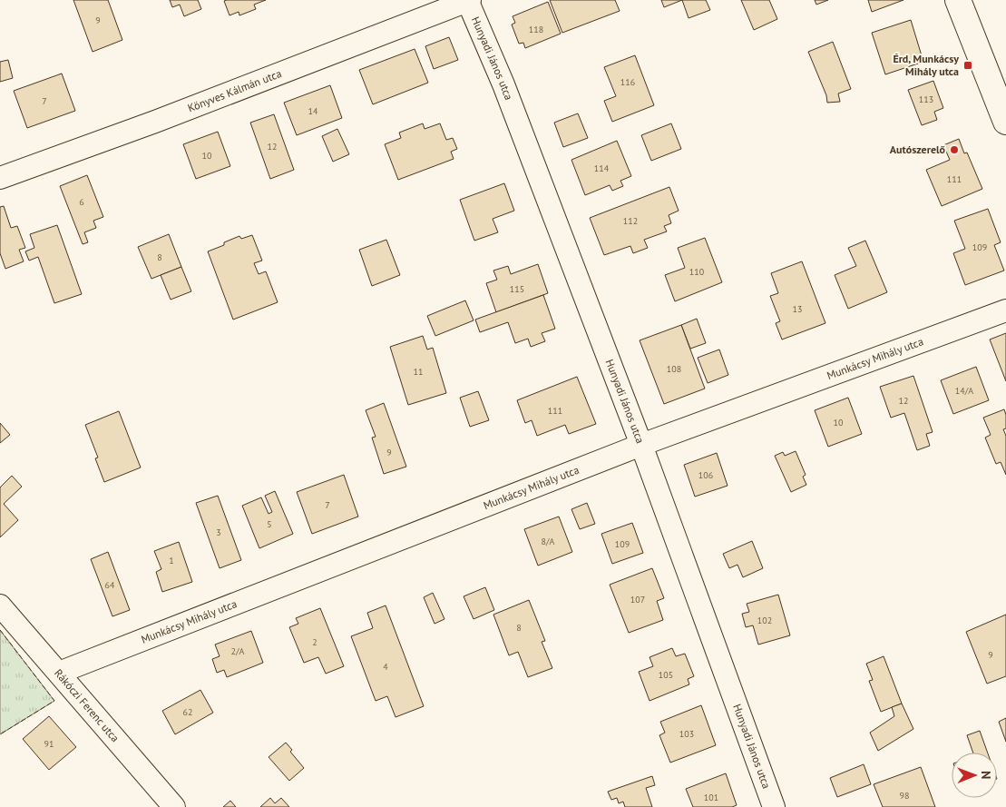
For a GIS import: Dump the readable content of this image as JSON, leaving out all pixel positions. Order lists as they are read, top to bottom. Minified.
{"streets":{"street":["Hunyadi János utca","Könyves Kálmán utca","Munkácsy Mihály utca","Rákóczi Ferenc utca"]},"crossings":[["Hunyadi János utca","Könyves Kálmán utca"],["Hunyadi János utca","Munkácsy Mihály utca"],["Munkácsy Mihály utca","Rákóczi Ferenc utca"]],"places":{"transit":["Érd, Munkácsy Mihály utca"],"other":["Autószerelő"]},"house_numbers":["9","118","116","113","7","14","12","10","114","111","6","112","109","8","110","115","13","108","11","14/A","12","111","10","9","106","7","5","3","8/A","109","1","64","107","102","8","2","2/A","9","4","105","62","103","91","98","101"],"north":"right"}
